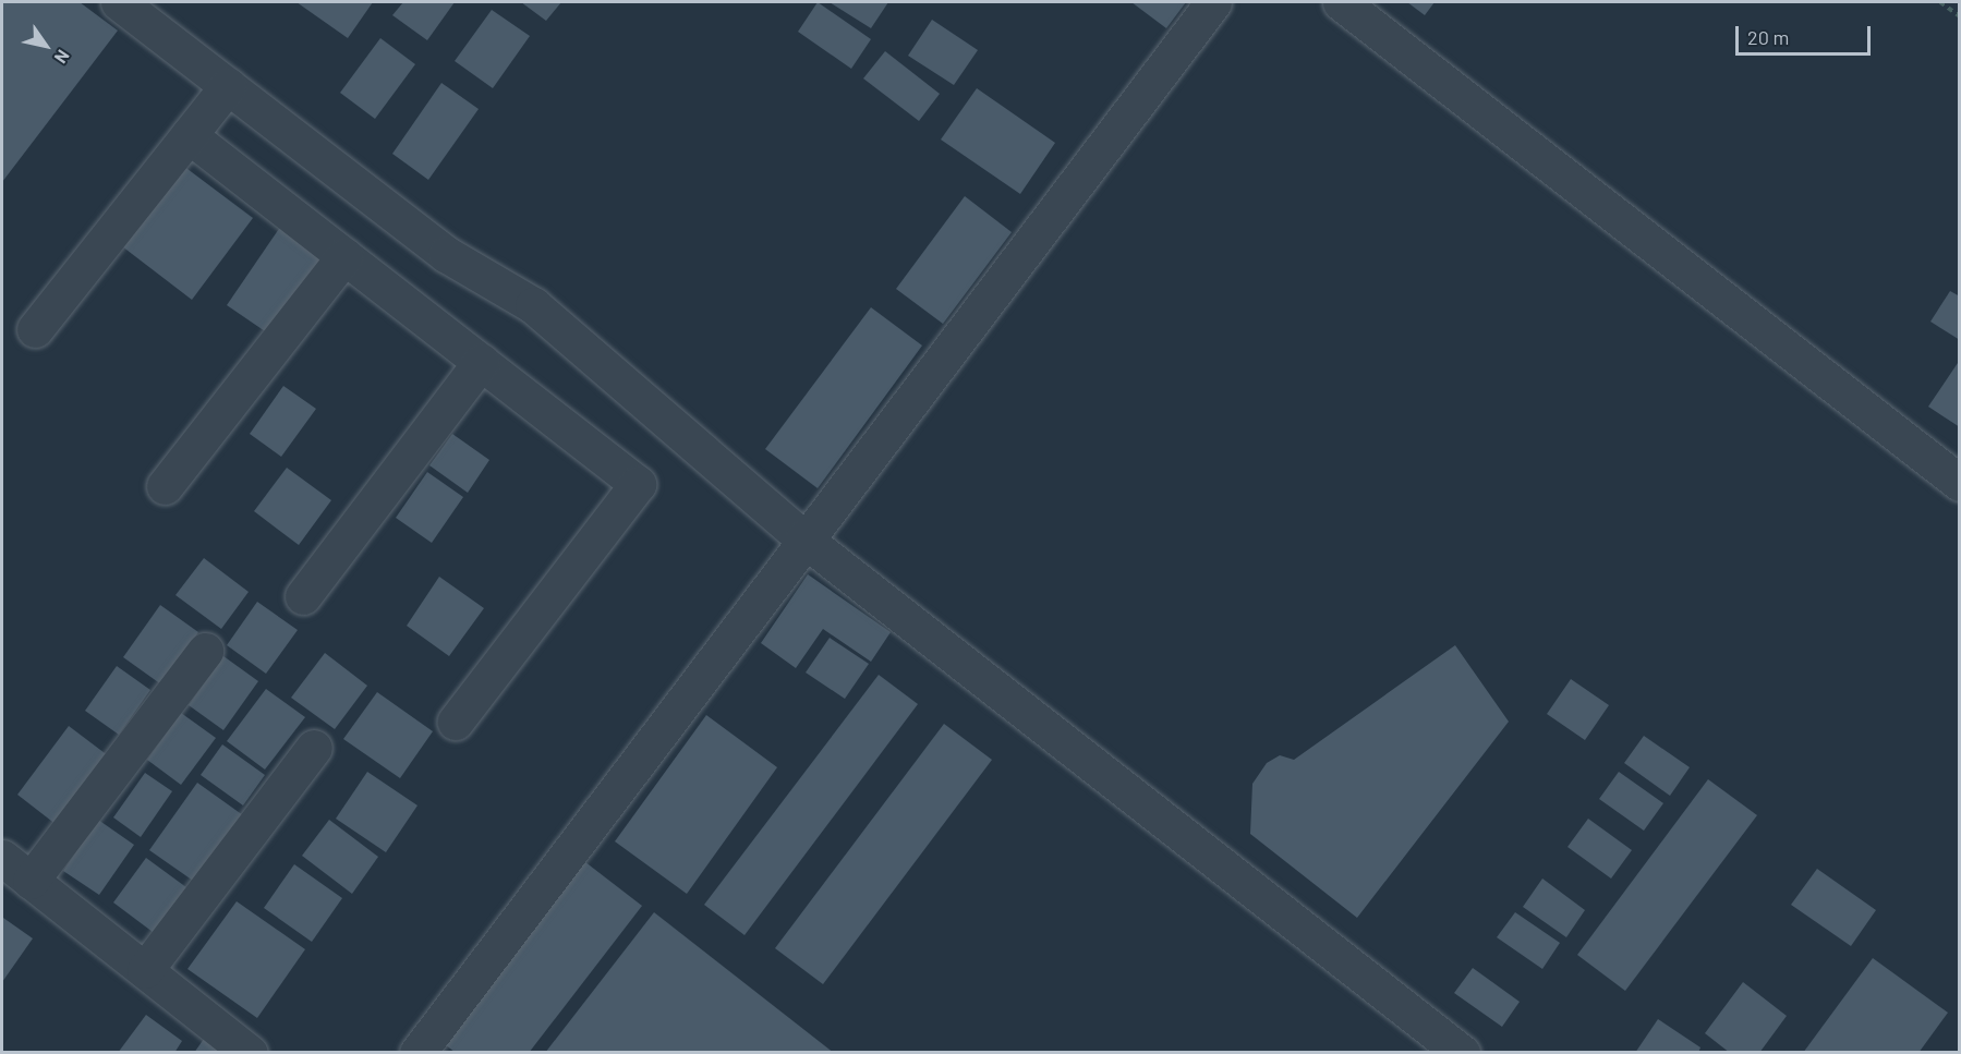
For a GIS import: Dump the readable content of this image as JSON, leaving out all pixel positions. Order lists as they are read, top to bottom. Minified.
{"scale_bar":"20 m","north":"bottom right"}
